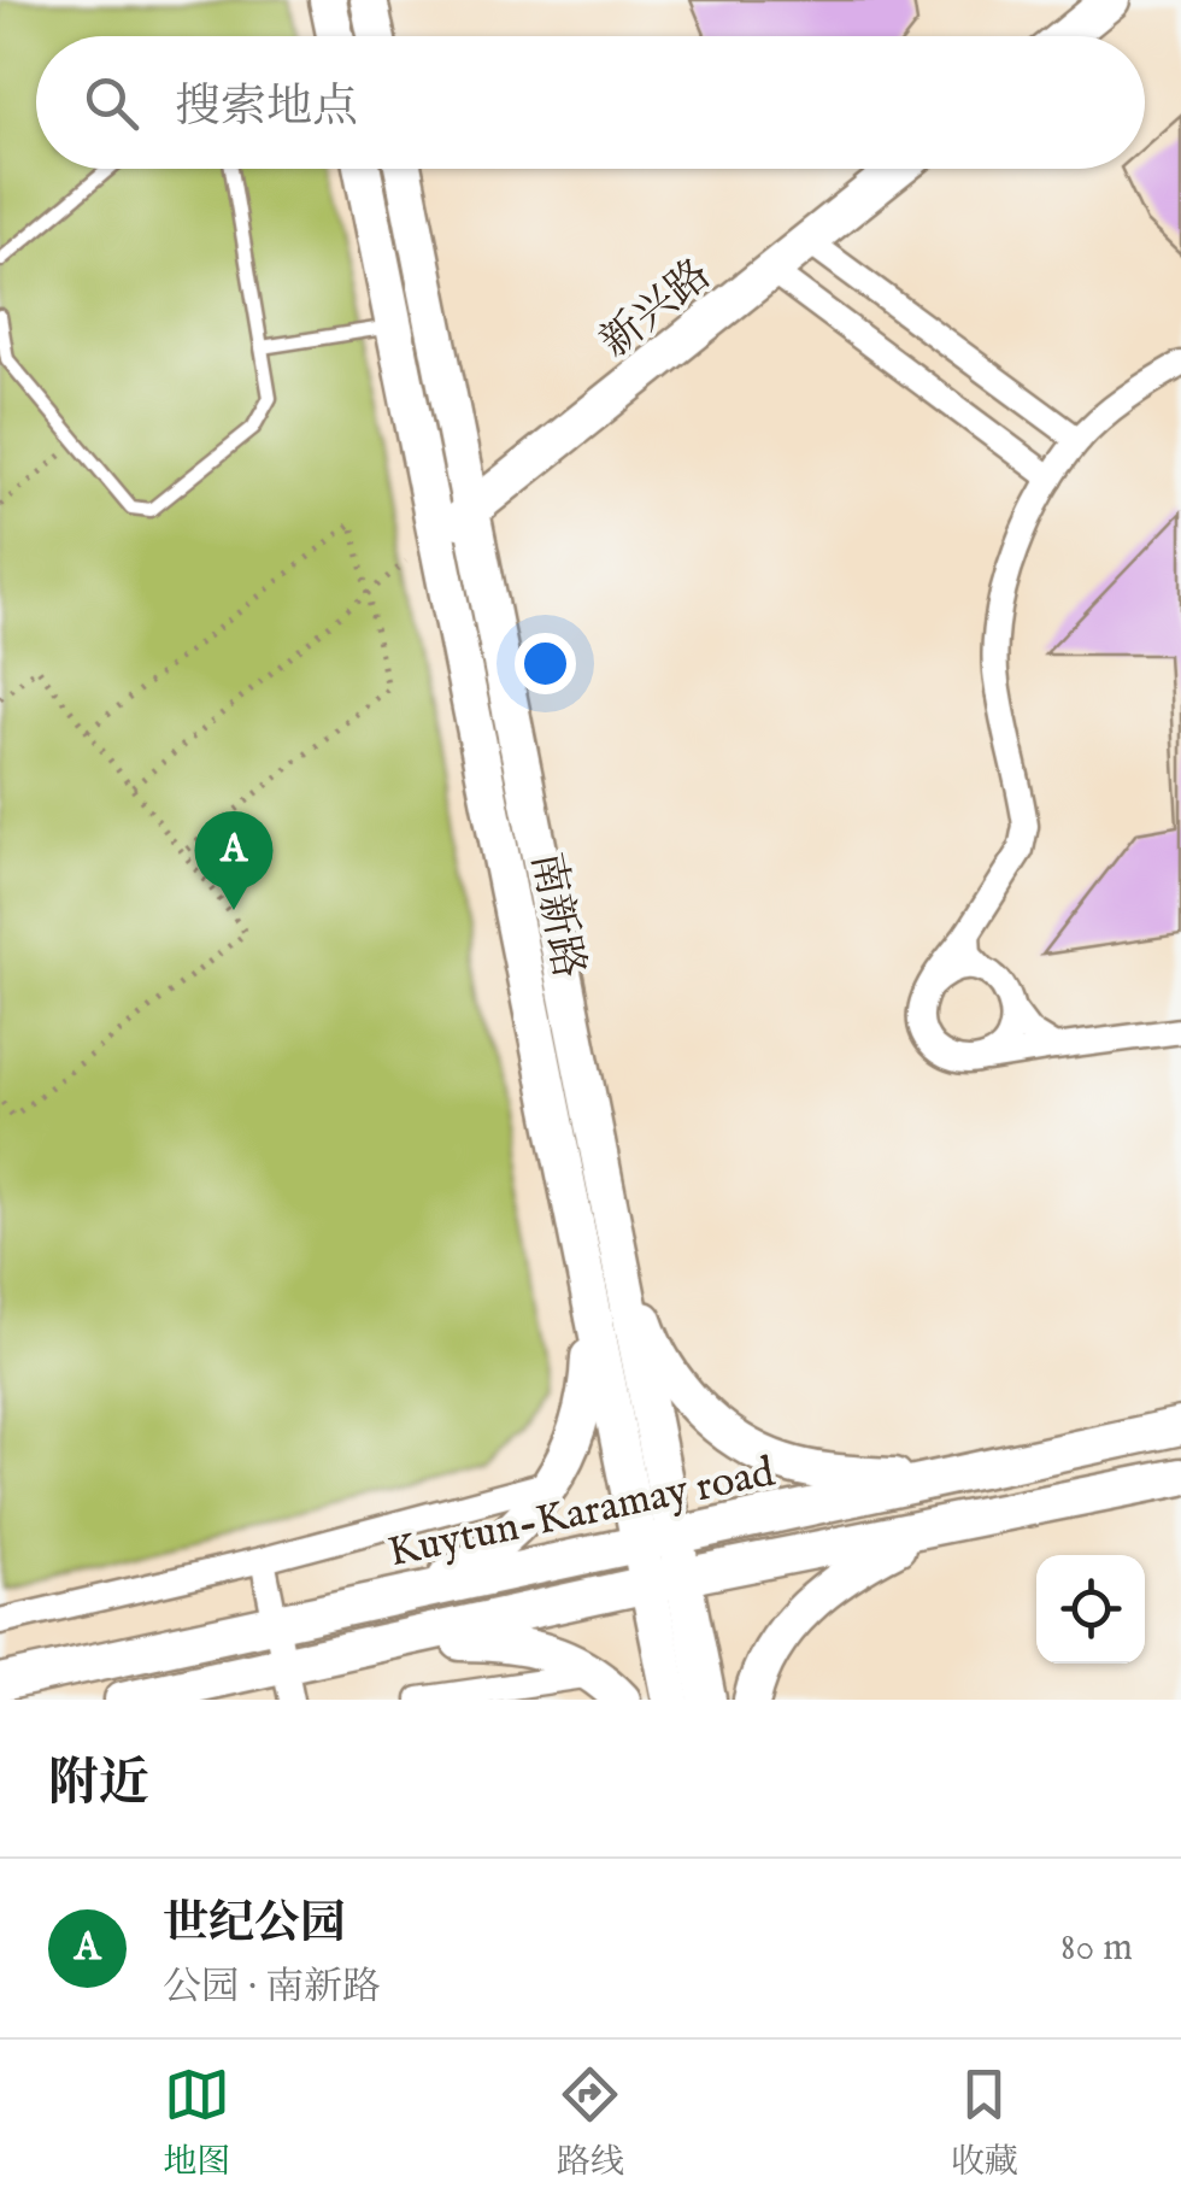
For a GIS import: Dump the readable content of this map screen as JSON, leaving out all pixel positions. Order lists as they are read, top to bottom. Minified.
{"streets":{"street":["新兴路","南新路","Kuytun-Karamay road"]},"crossings":[["新兴路","南新路"],["南新路","Kuytun-Karamay road"]],"page":{"search":"搜索地点","pins":"A","heading":"附近","list":[{"mark":"A","name":"世纪公园","note":"公园 · 南新路","value":"80 m"}],"nav":["地图","路线","收藏"]}}
